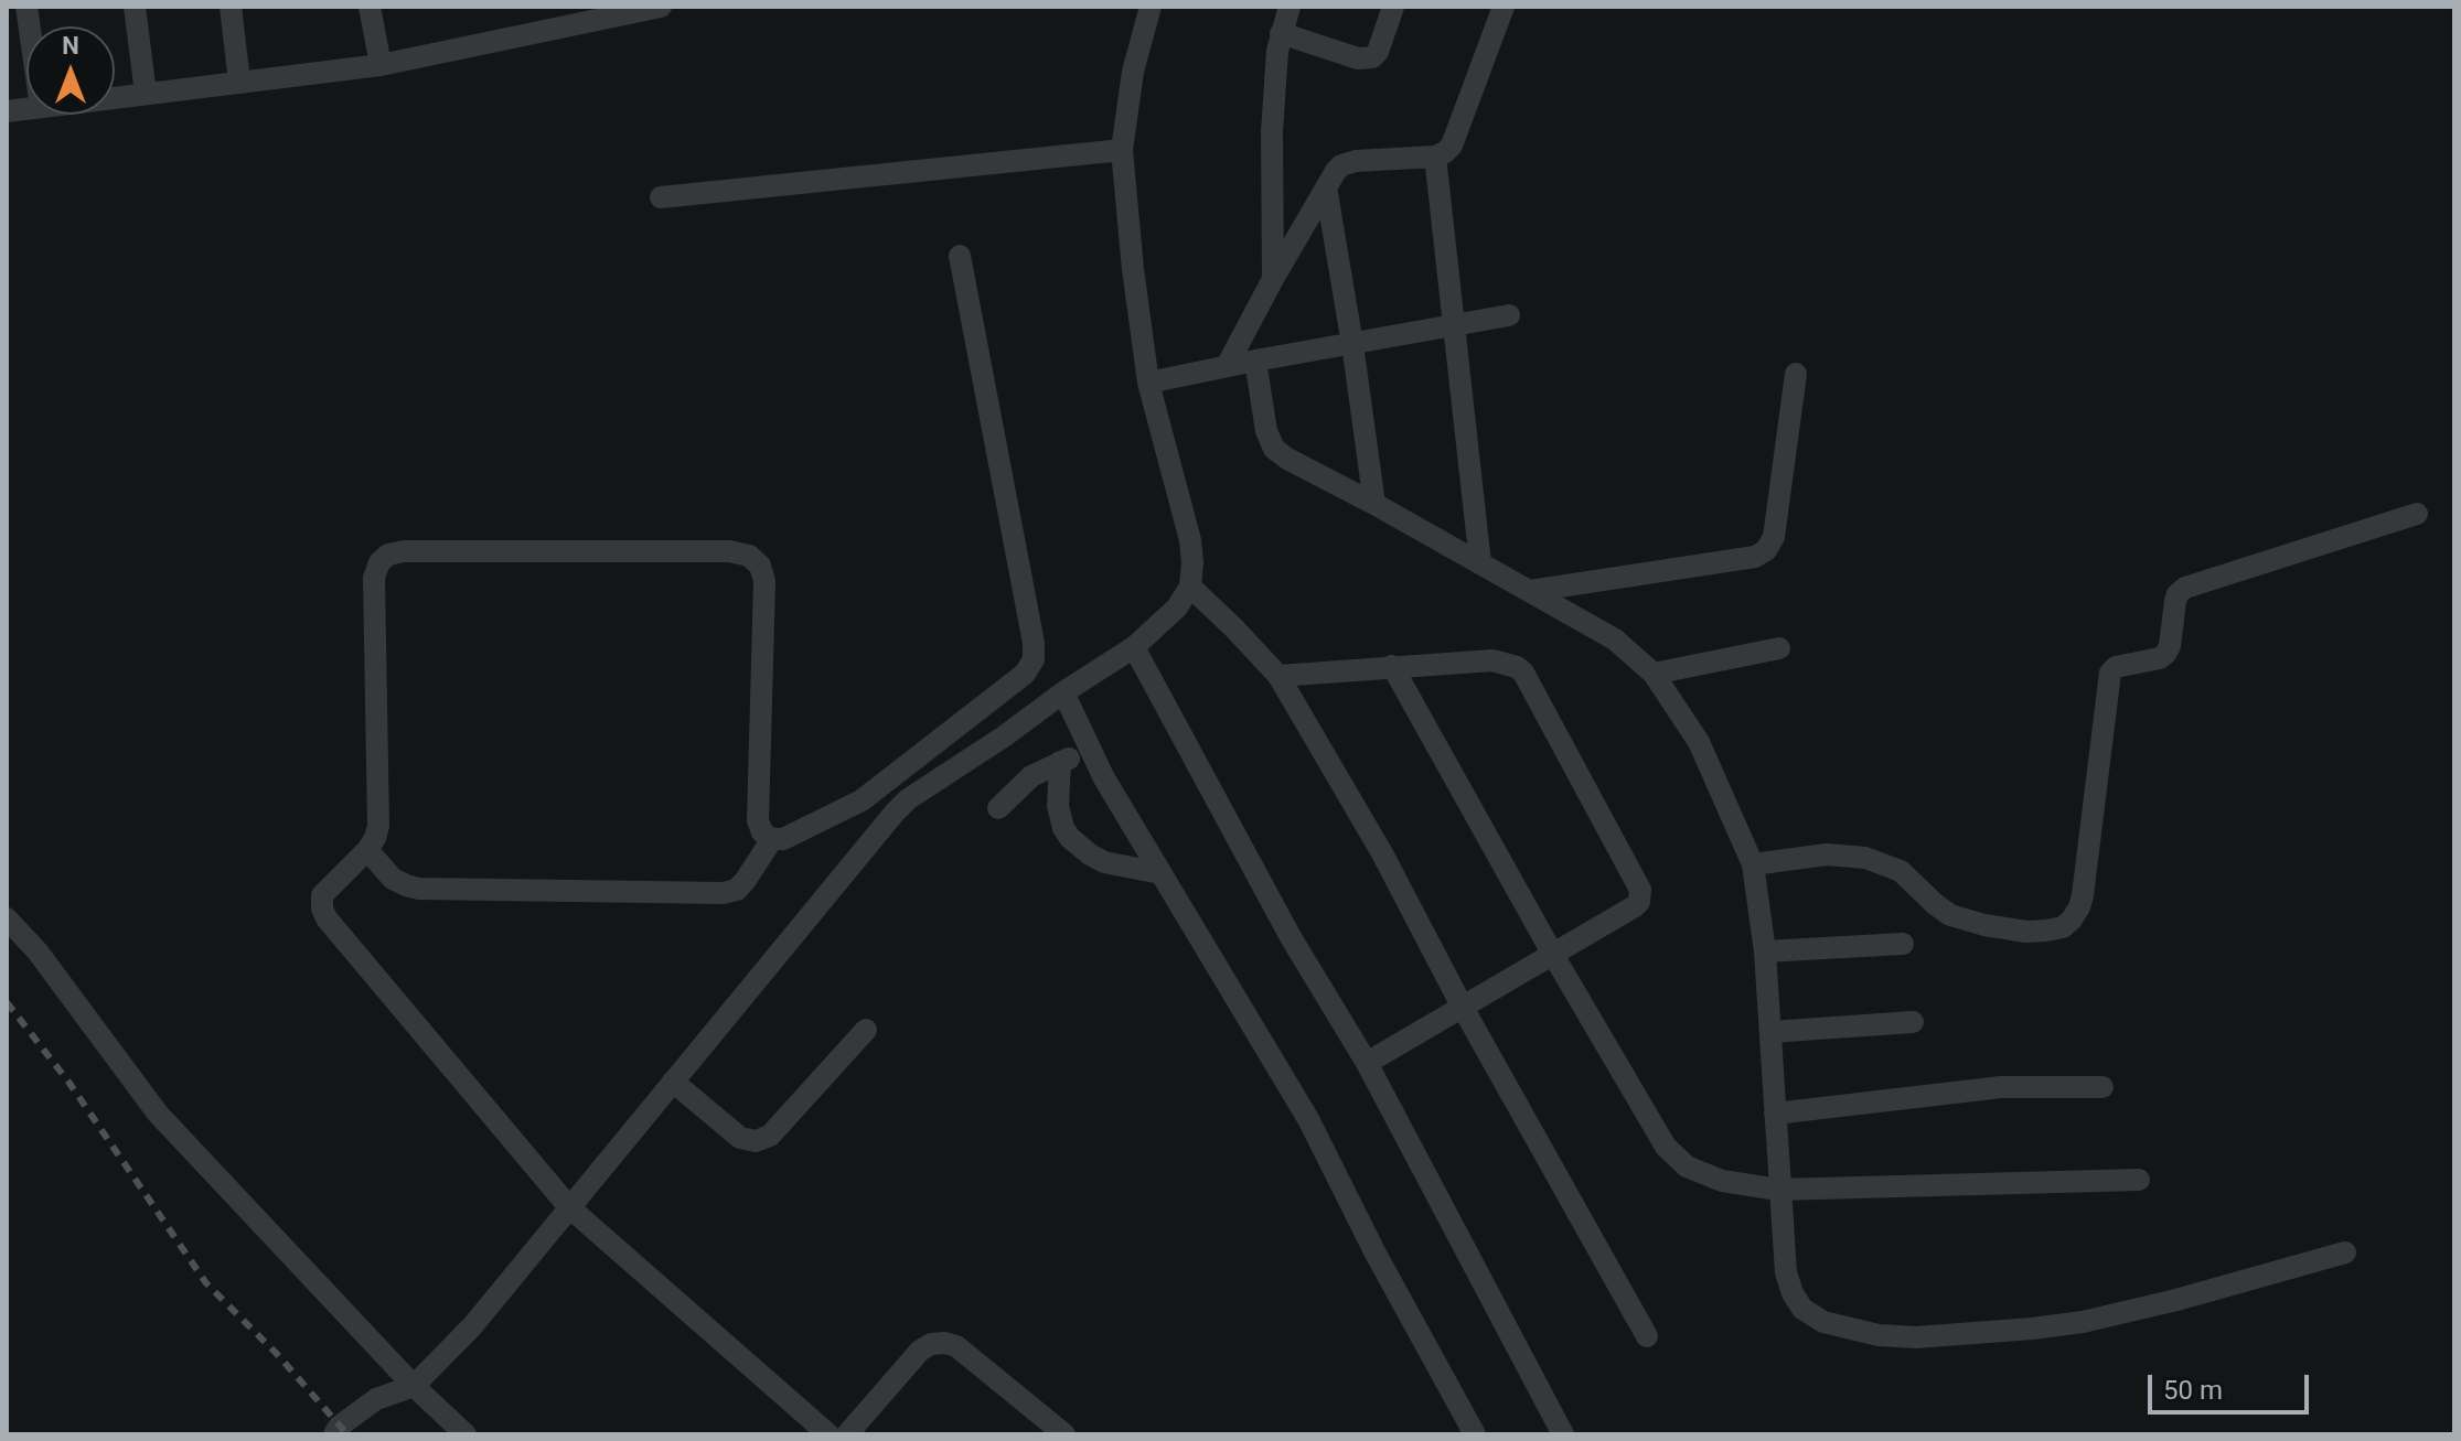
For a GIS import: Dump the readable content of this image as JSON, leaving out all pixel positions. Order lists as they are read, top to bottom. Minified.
{"scale_bar":"50 m","north":"top"}
